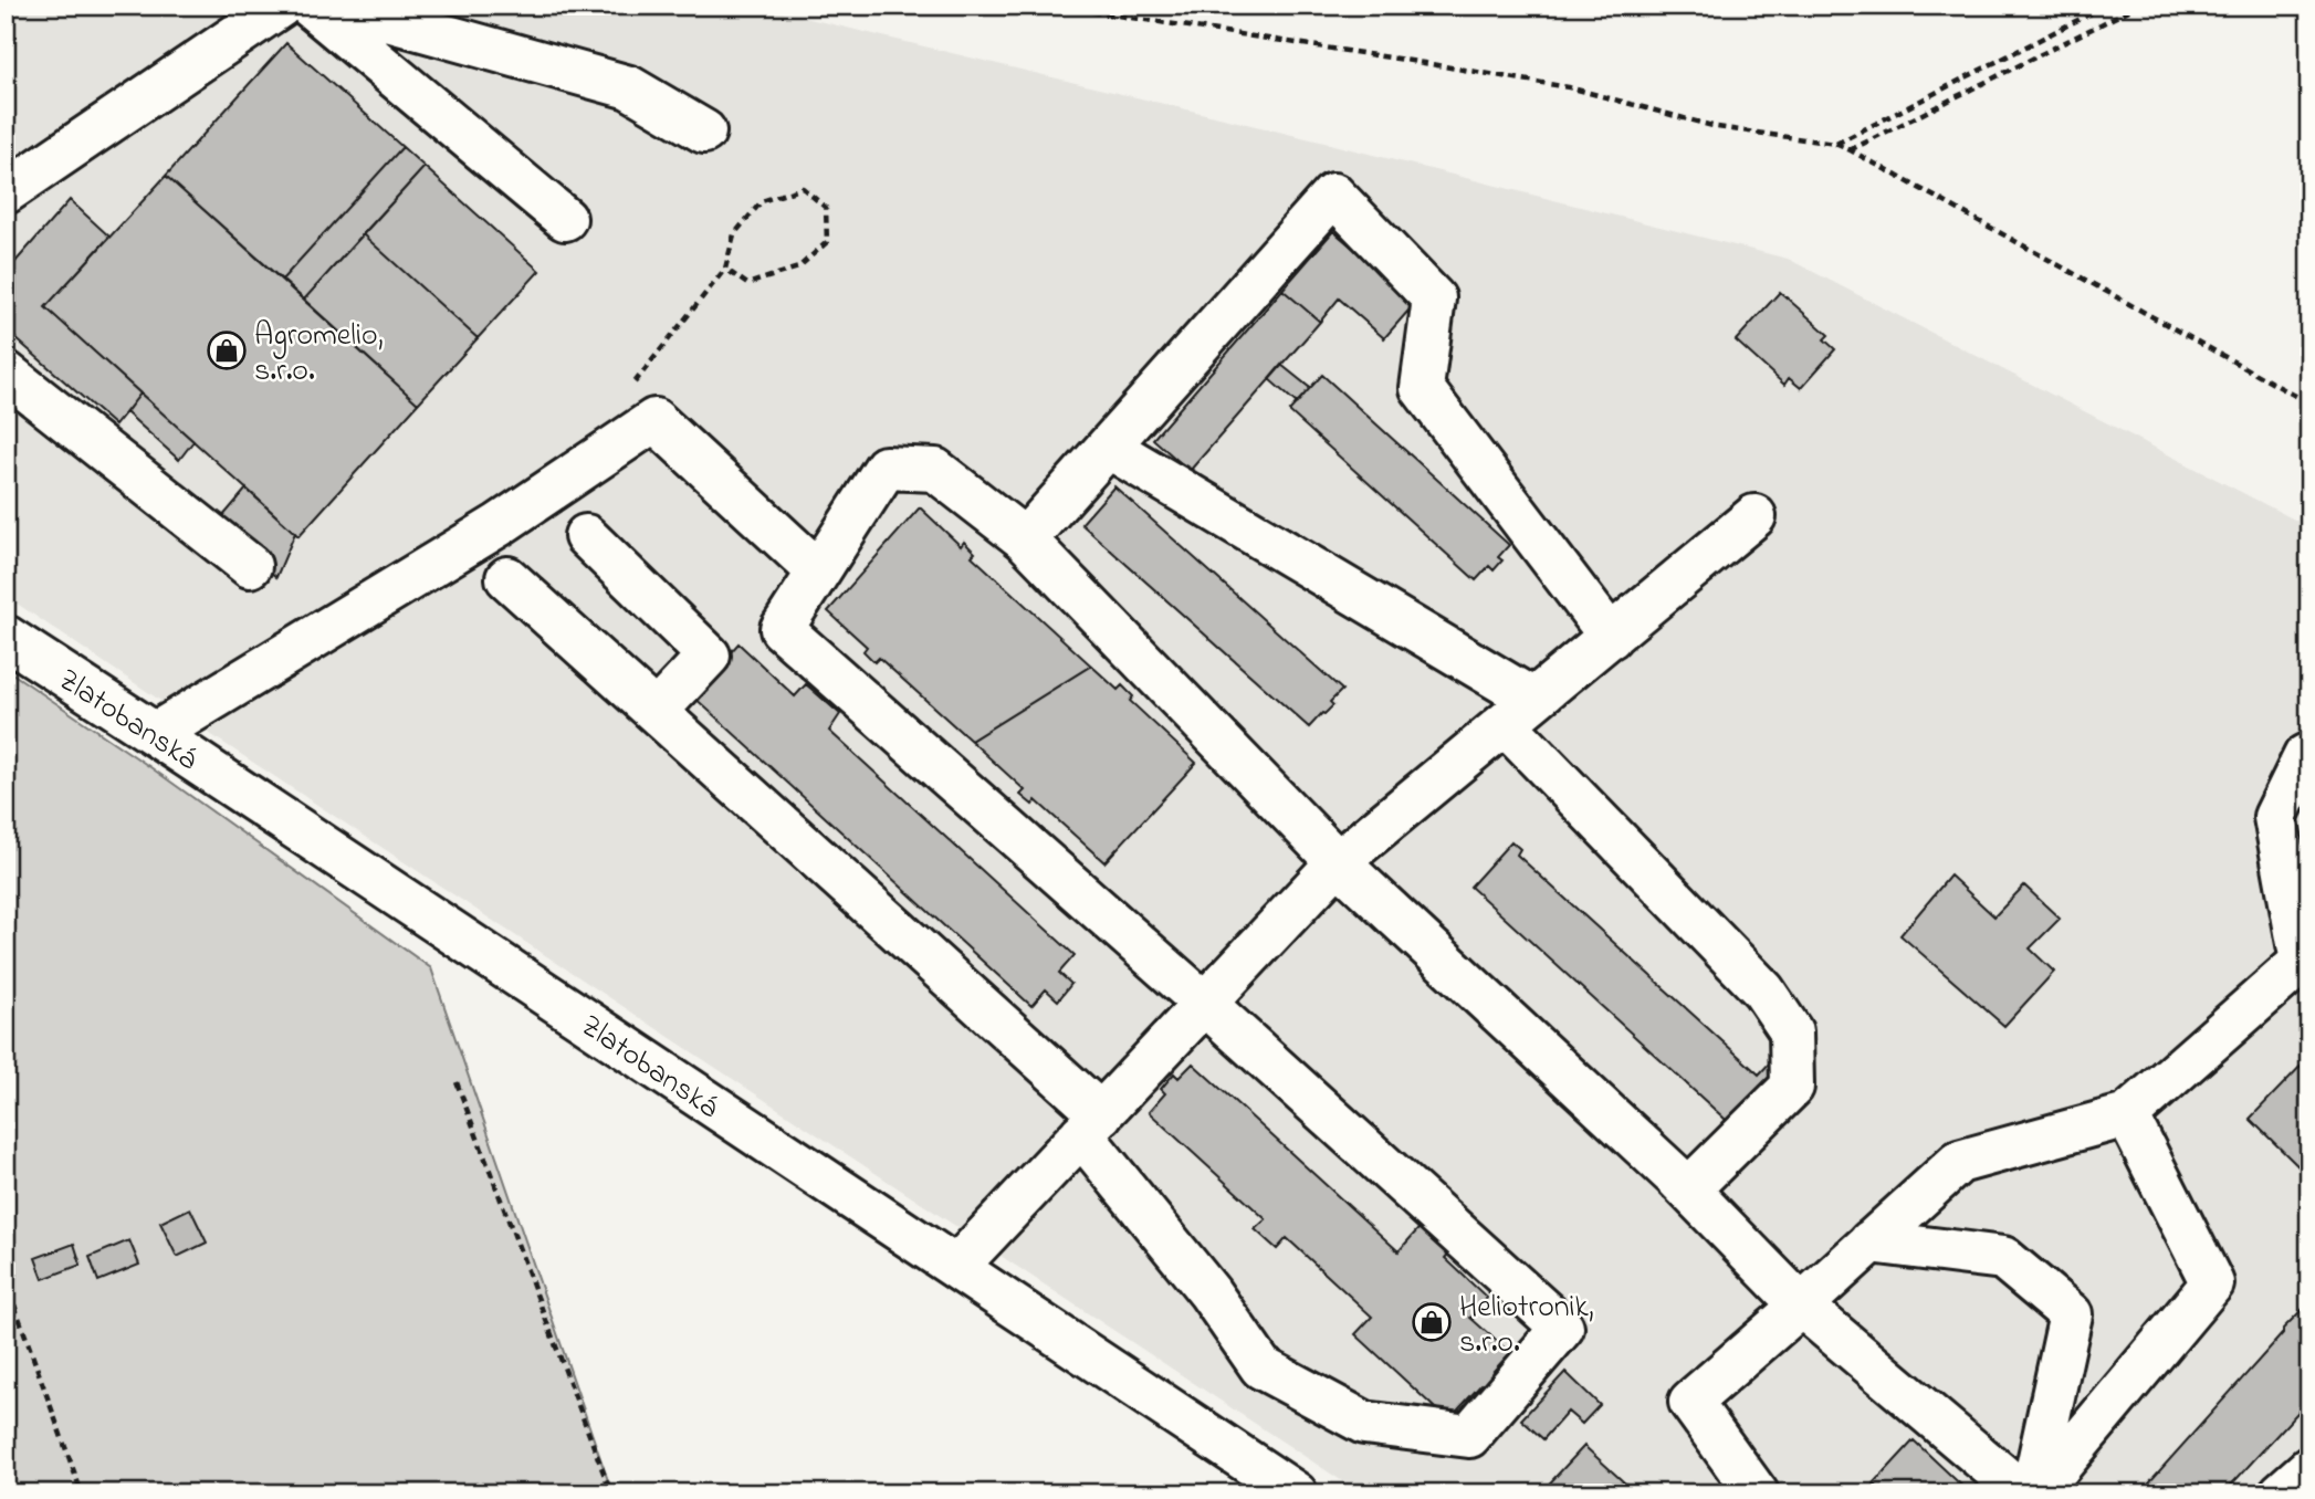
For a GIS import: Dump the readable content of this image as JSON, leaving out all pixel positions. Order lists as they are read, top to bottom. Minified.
{"streets":{"street":["Zlatobanská"]},"places":{"shop":["Agromelio, s.r.o.","Heliotronik, s.r.o."]}}
